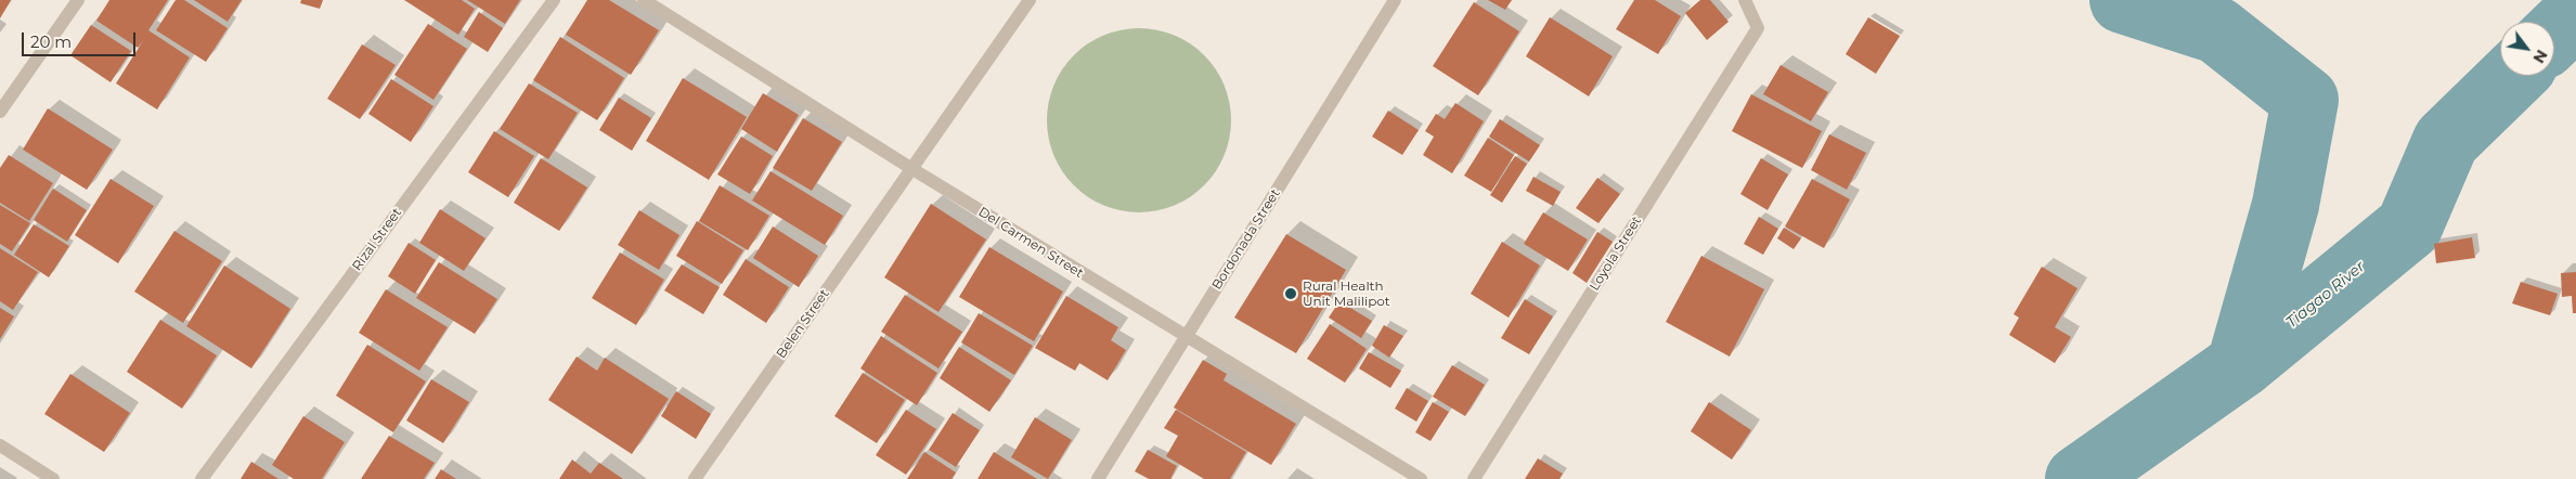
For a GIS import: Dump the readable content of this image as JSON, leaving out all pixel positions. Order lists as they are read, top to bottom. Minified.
{"streets":{"street":["Rizal Street","Bordonada Street","Del Carmen Street","Loyola Street","Belen Street"]},"crossings":[["Bordonada Street","Del Carmen Street"],["Del Carmen Street","Belen Street"]],"water":["Tiagao River"],"places":["Rural Health Unit Malilipot"],"scale_bar":"20 m","north":"bottom right"}
